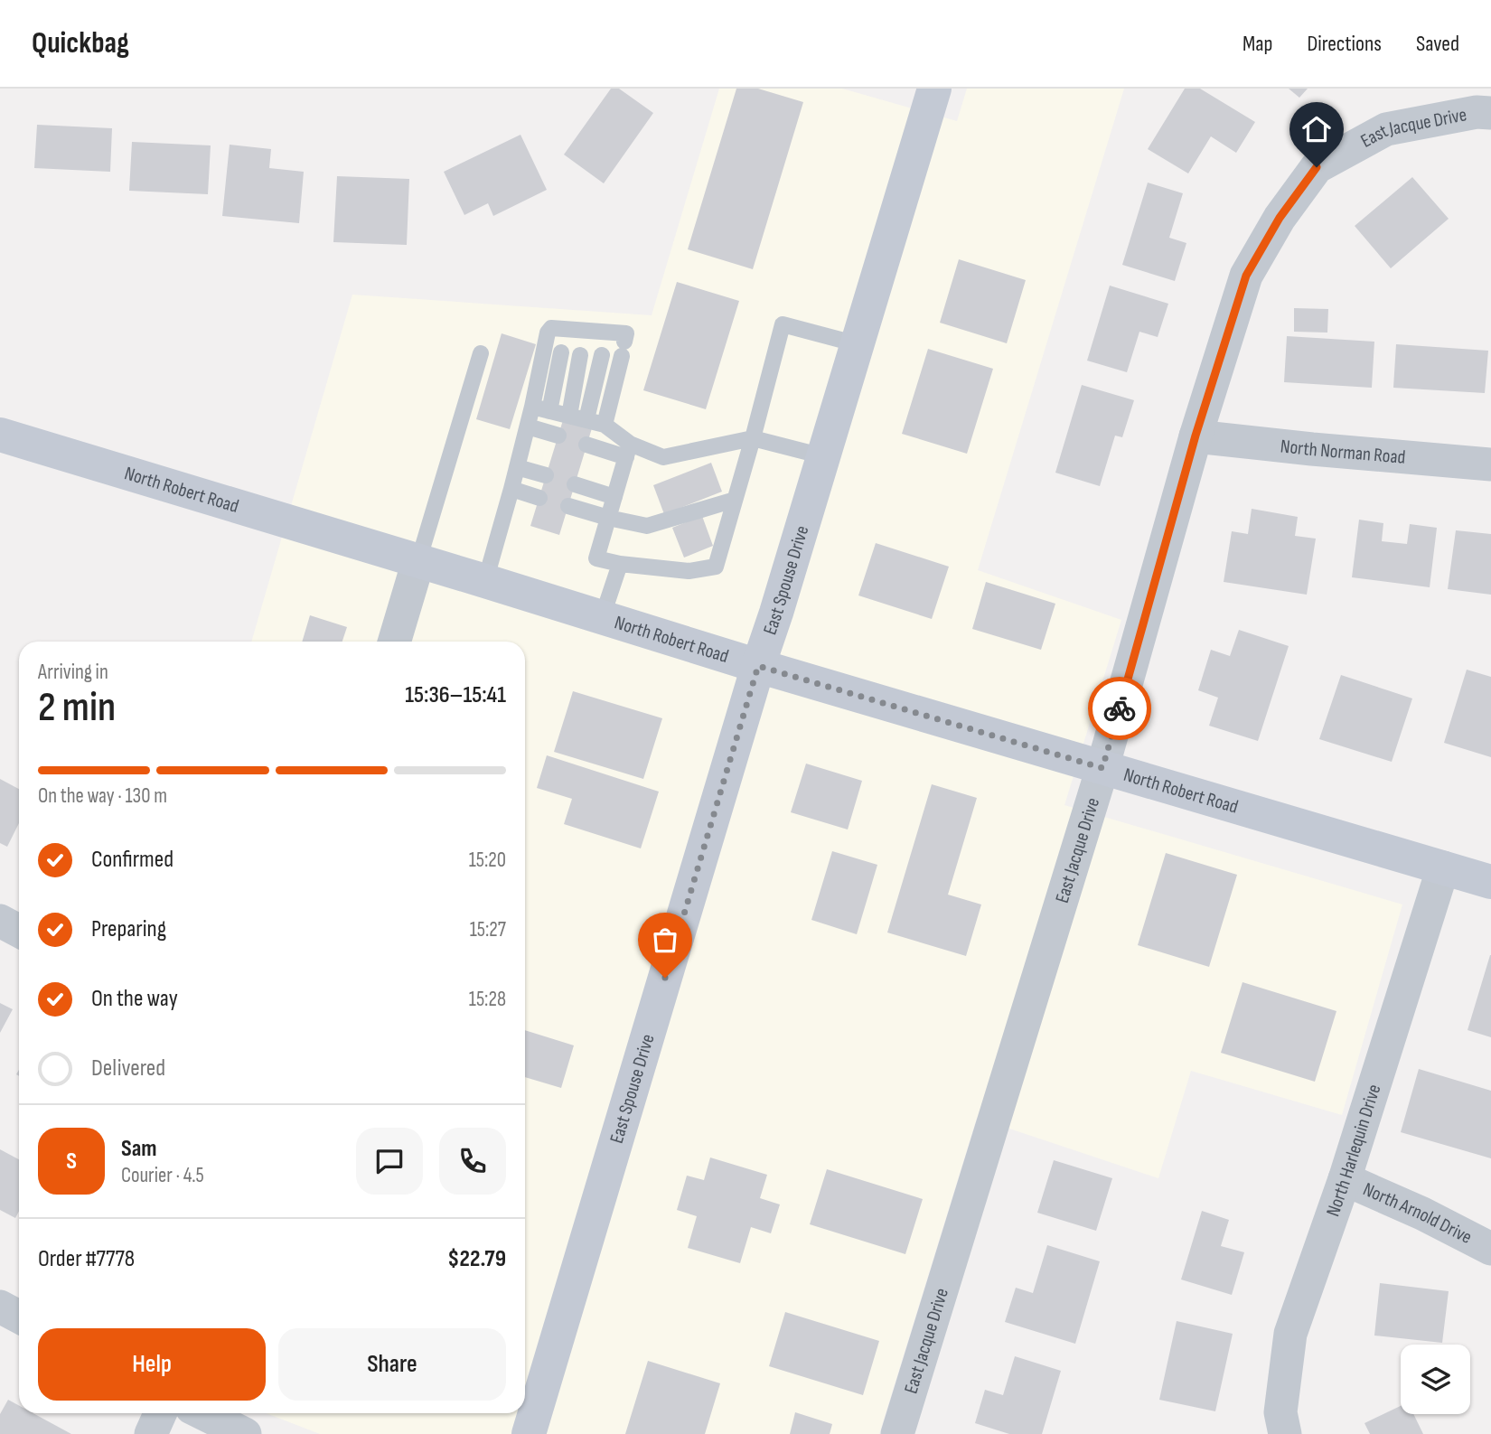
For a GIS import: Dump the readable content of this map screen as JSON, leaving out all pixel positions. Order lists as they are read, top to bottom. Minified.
{"streets":{"main road":["North Robert Road","East Spouse Drive"],"street":["East Jacque Drive","North Norman Road","North Harlequin Drive","North Arnold Drive"]},"crossings":[["East Jacque Drive","North Norman Road"],["East Jacque Drive","North Robert Road"],["North Robert Road","East Spouse Drive"],["North Robert Road","North Harlequin Drive"],["North Harlequin Drive","North Arnold Drive"]],"page":{"header":"Quickbag","nav":["Map","Directions","Saved"],"heading":["2 min","Arriving in","15:36–15:41"],"panel":["Sam","Courier · 4.5","Order #7778","$22.79"],"bar":"On the way · 130 m","list":[["Confirmed","15:20"],["Preparing","15:27"],["On the way","15:28"],"Delivered"],"round":"S","buttons":["Help","Share"]}}
